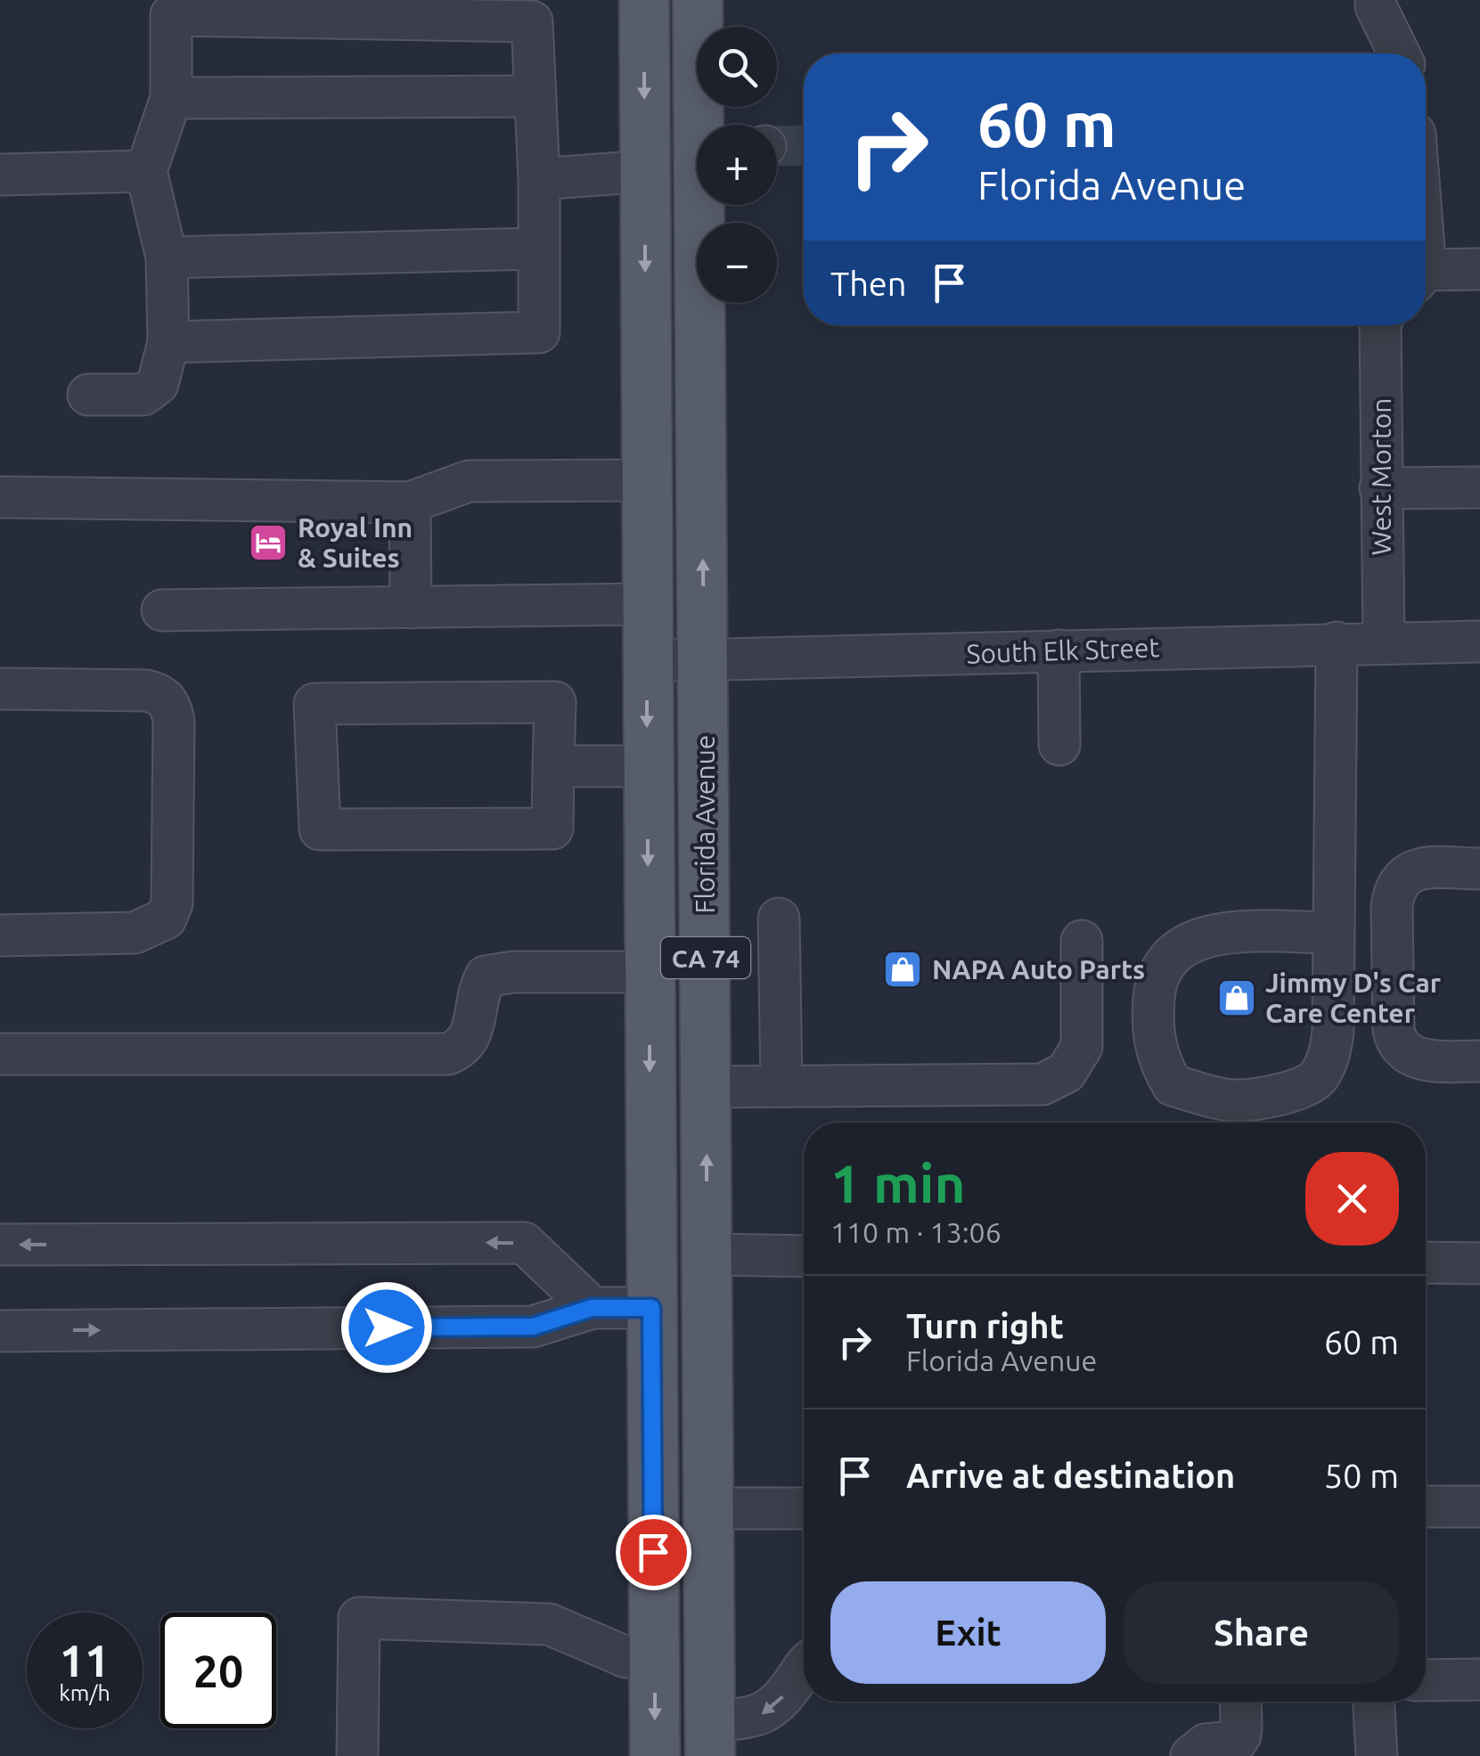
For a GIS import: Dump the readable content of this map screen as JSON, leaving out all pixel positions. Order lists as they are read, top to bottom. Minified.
{"streets":{"main road":["Florida Avenue","CA 74"],"street":["West Morton","South Elk Street"]},"crossings":[["West Morton","South Elk Street"],["South Elk Street","Florida Avenue"]],"places":{"hotel":["Royal Inn & Suites"],"shop":["NAPA Auto Parts","Jimmy D's Car Care Center"]},"page":{"map_buttons":["+","−"],"turn":["60 m","Florida Avenue"],"then":"Then","heading":["1 min","110 m · 13:06"],"list":[{"name":"Turn right","note":"Florida Avenue","value":"60 m"},{"name":"Arrive at destination","value":"50 m"}],"buttons":["Exit","Share"],"speed":"11 km/h","limit":"20"}}
